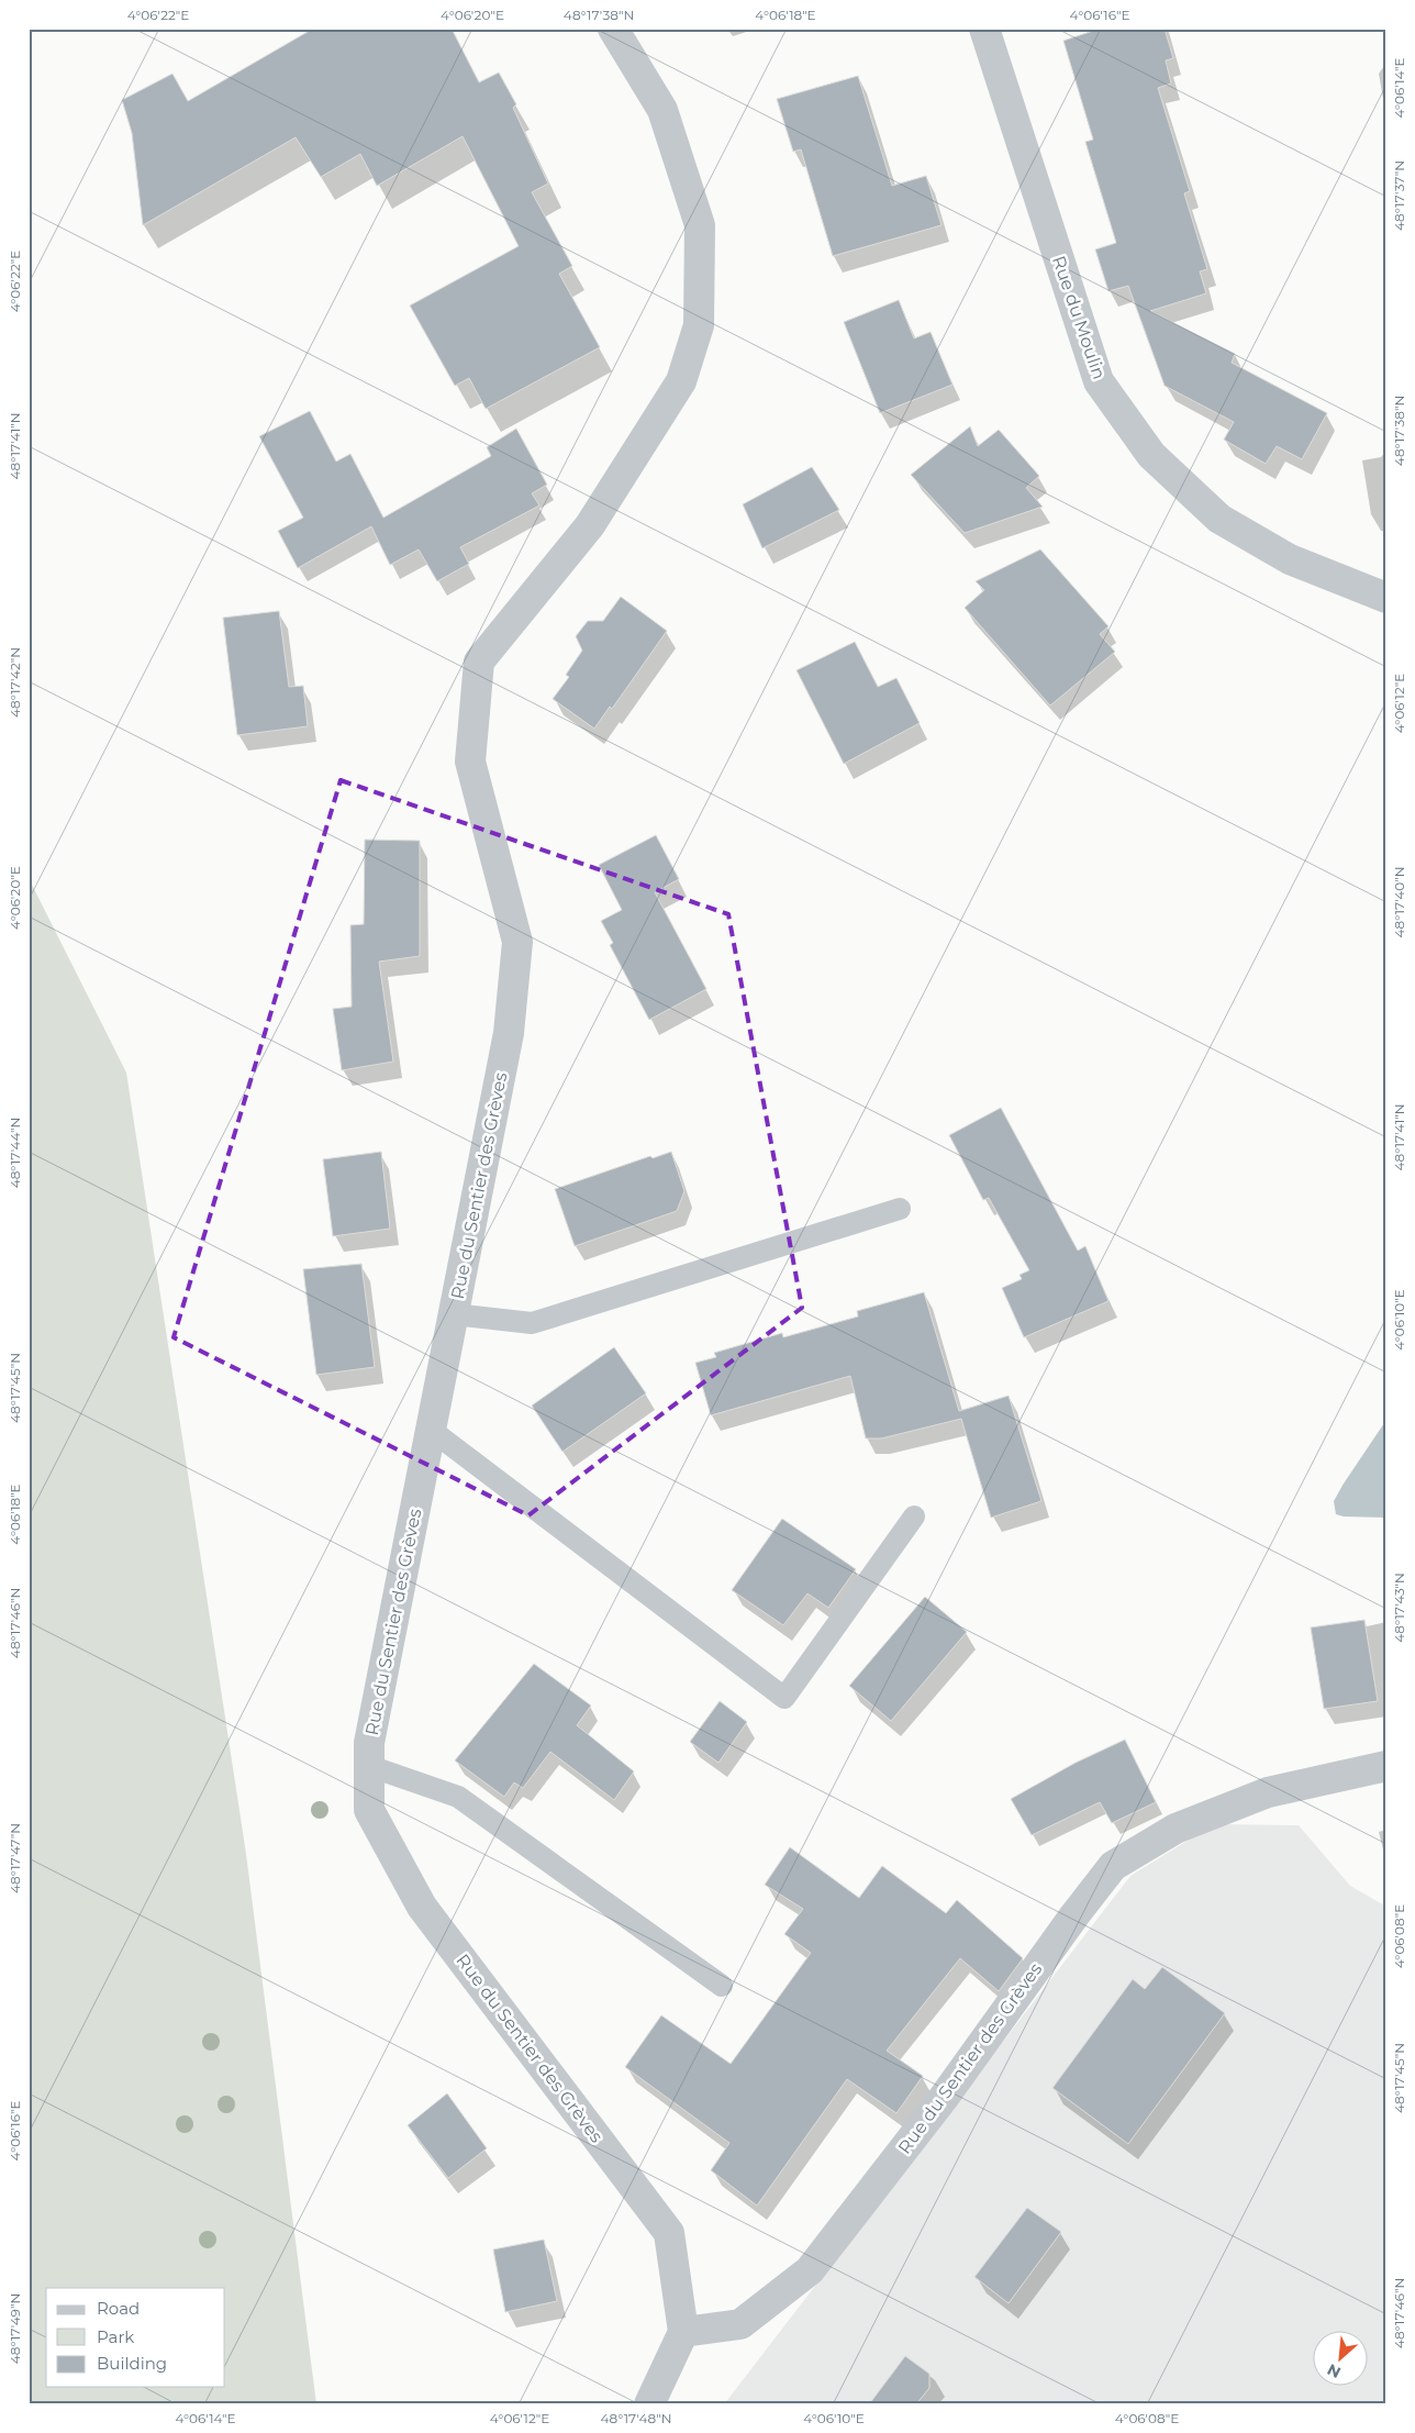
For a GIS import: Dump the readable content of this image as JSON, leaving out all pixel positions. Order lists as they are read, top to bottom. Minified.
{"streets":{"street":["Rue du Moulin","Rue du Sentier des Grèves"]},"legend":["Road","Park","Building"],"north":"bottom left","coordinates":["4°06'22\"E","4°06'20\"E","48°17'38\"N","4°06'18\"E","4°06'16\"E","4°06'14\"E","48°17'37\"N","48°17'41\"N","48°17'42\"N","4°06'12\"E","48°17'40\"N","48°17'44\"N","4°06'10\"E","48°17'45\"N","48°17'43\"N","48°17'46\"N","48°17'47\"N","4°06'08\"E","48°17'49\"N","48°17'48\"N"]}
